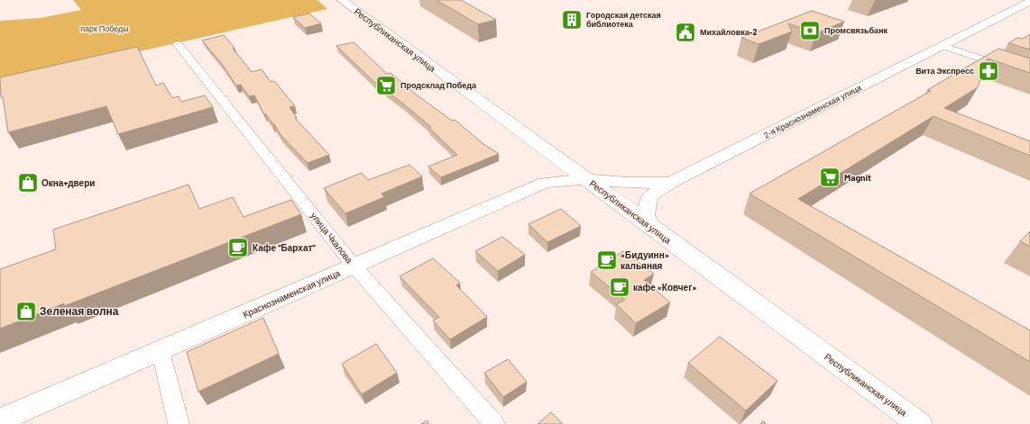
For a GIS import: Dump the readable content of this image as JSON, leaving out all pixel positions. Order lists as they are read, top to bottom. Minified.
{"streets":{"street":["Республиканская улица","2-я Краснознаменская улица","улица Чкалова","Краснознаменская улица"]},"crossings":[["Республиканская улица","2-я Краснознаменская улица"],["Республиканская улица","Краснознаменская улица"],["2-я Краснознаменская улица","Краснознаменская улица"],["улица Чкалова","Краснознаменская улица"]],"parks":["парк Победы"],"places":{"building":["Городская детская библиотека"],"bank":["Промсвязьбанк"],"public building":["Михайловка-2"],"pharmacy":["Вита Экспресс"],"supermarket":["Продсклад Победа","Magnit"],"shop":["Окна+двери","Зеленая волна"],"cafe":["Кафе “Бархат”","«Бидуинн» кальяная","кафе «Ковчег»"]}}
